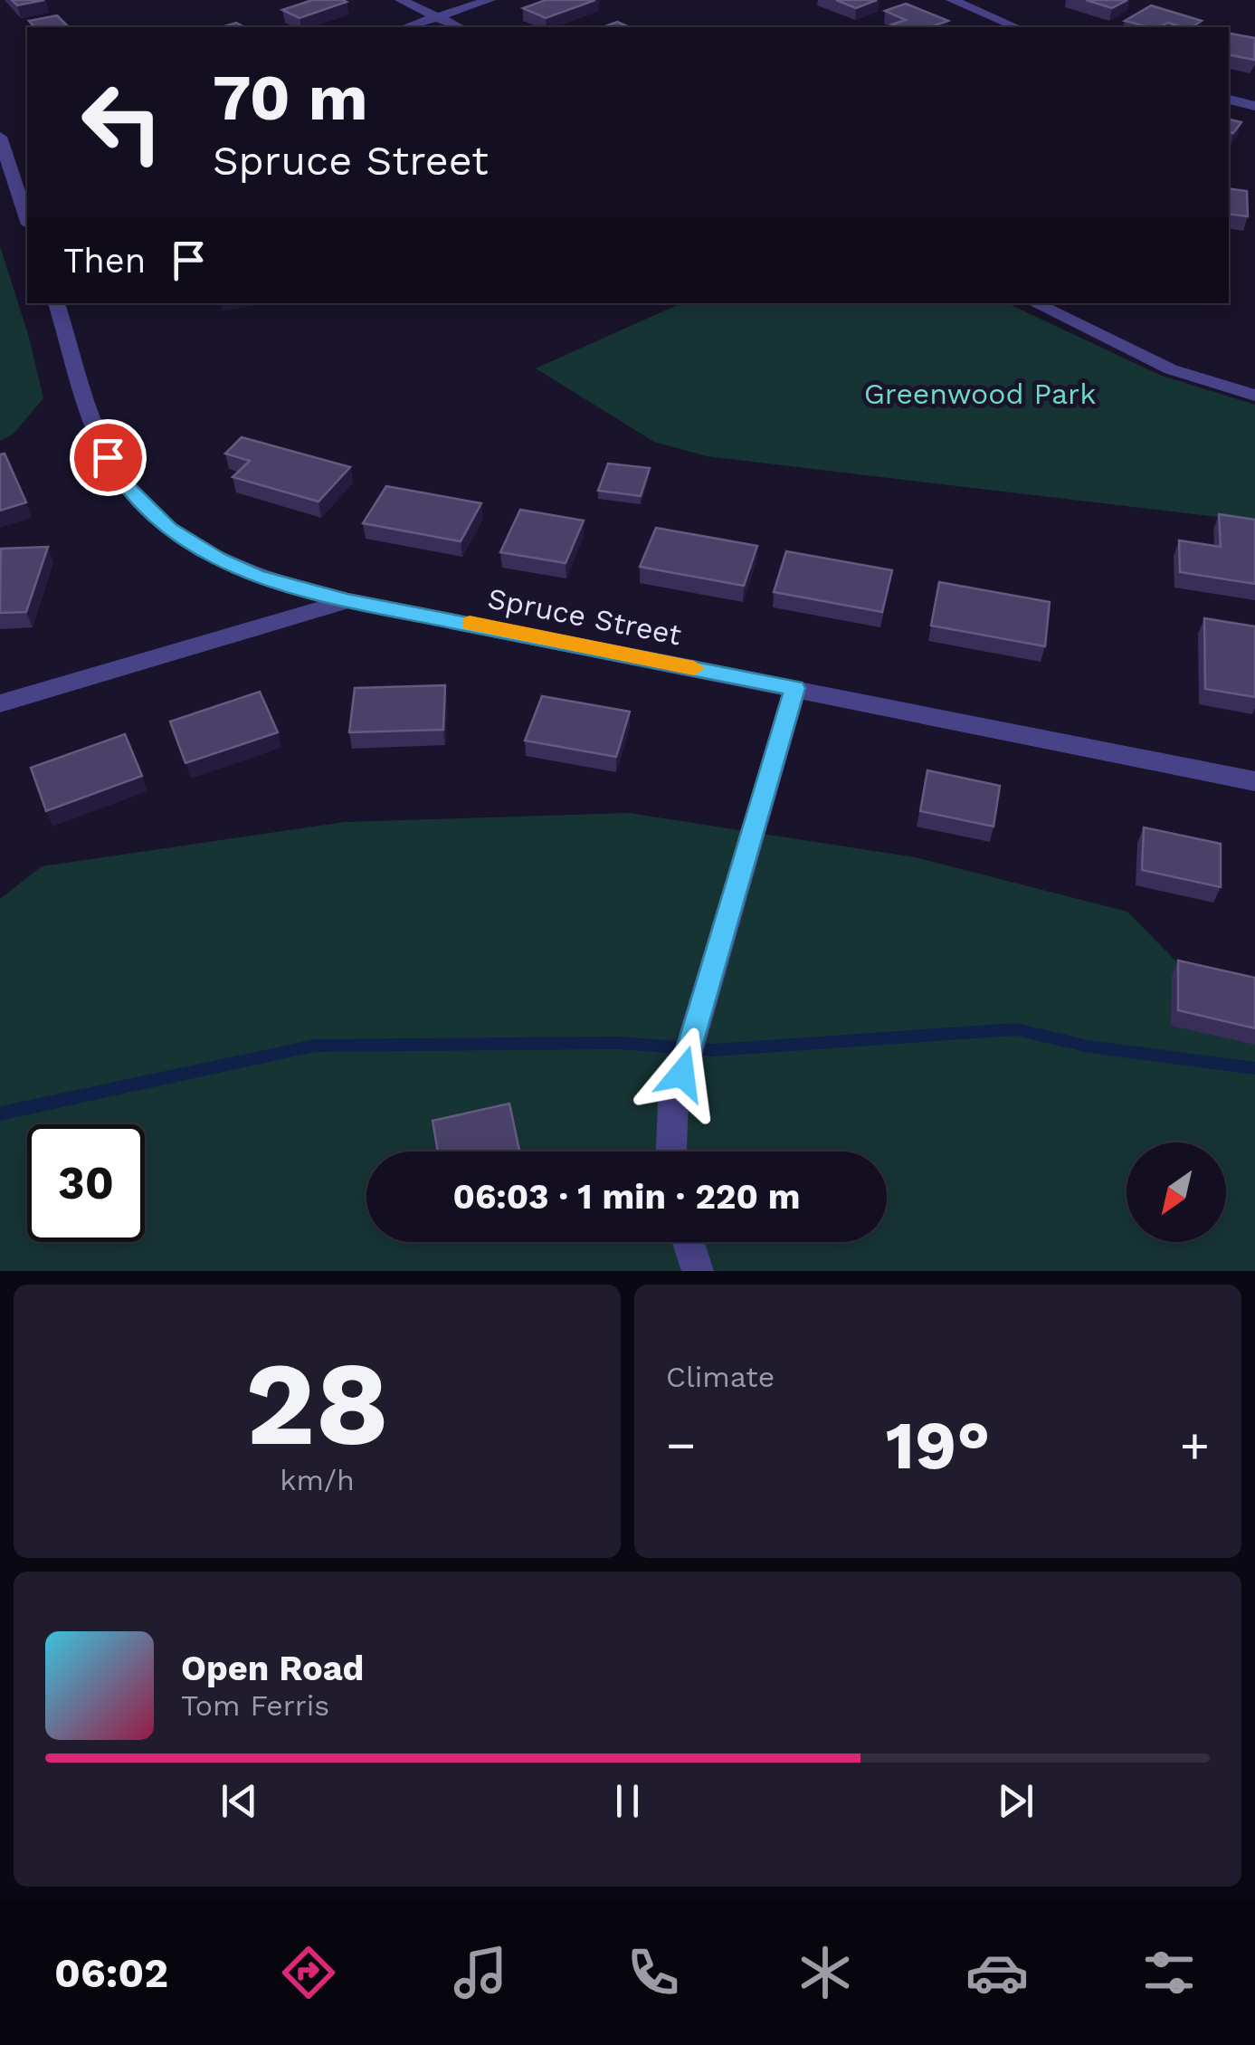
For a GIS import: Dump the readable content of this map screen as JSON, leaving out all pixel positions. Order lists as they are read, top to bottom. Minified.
{"streets":{"street":["Spruce Street"]},"parks":["Greenwood Park"],"north":"bottom left","page":{"turn":["70 m","Spruce Street"],"then":"Then","limit":"30","trip":"06:03 · 1 min · 220 m","tile":[["28","km/h"],"Climate"],"heat":["−","19°","+"],"song":["Open Road","Tom Ferris"],"tabs":"06:02"}}
